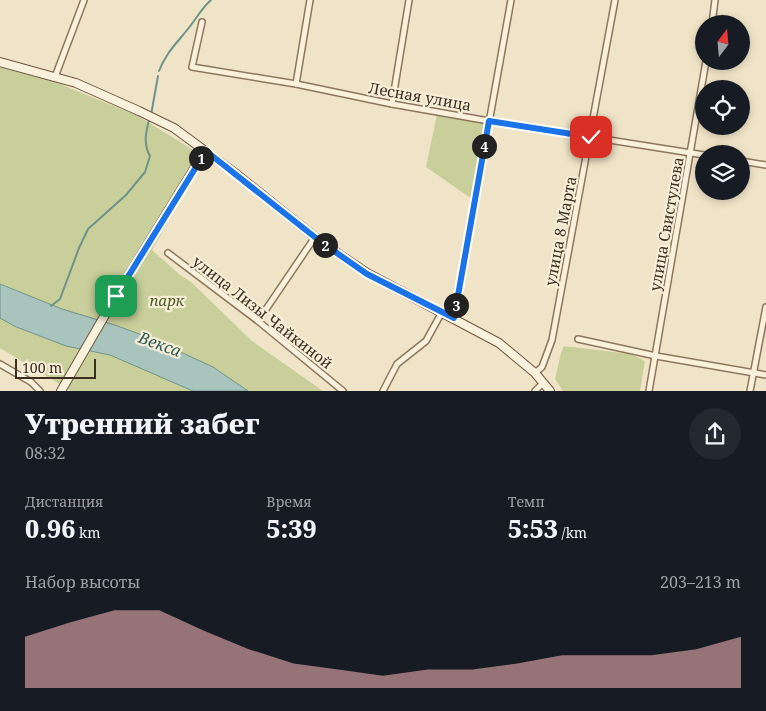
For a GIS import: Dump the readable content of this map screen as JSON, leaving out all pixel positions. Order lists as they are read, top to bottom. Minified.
{"streets":{"street":["Лесная улица","улица Свистулева","улица 8 Марта","улица Лизы Чайкиной"]},"crossings":[["Лесная улица","улица Свистулева"],["Лесная улица","улица 8 Марта"]],"water":["Векса"],"parks":["парк"],"scale_bar":"100 m","north":"top","page":{"pins":["4","1","2","3"],"scale":"100 m","heading":["Утренний забег","08:32"],"stats":[["Дистанция","0.96 km"],["Время","5:39"],["Темп","5:53 /km"]],"chart":["Набор высоты","203–213 m"]}}
